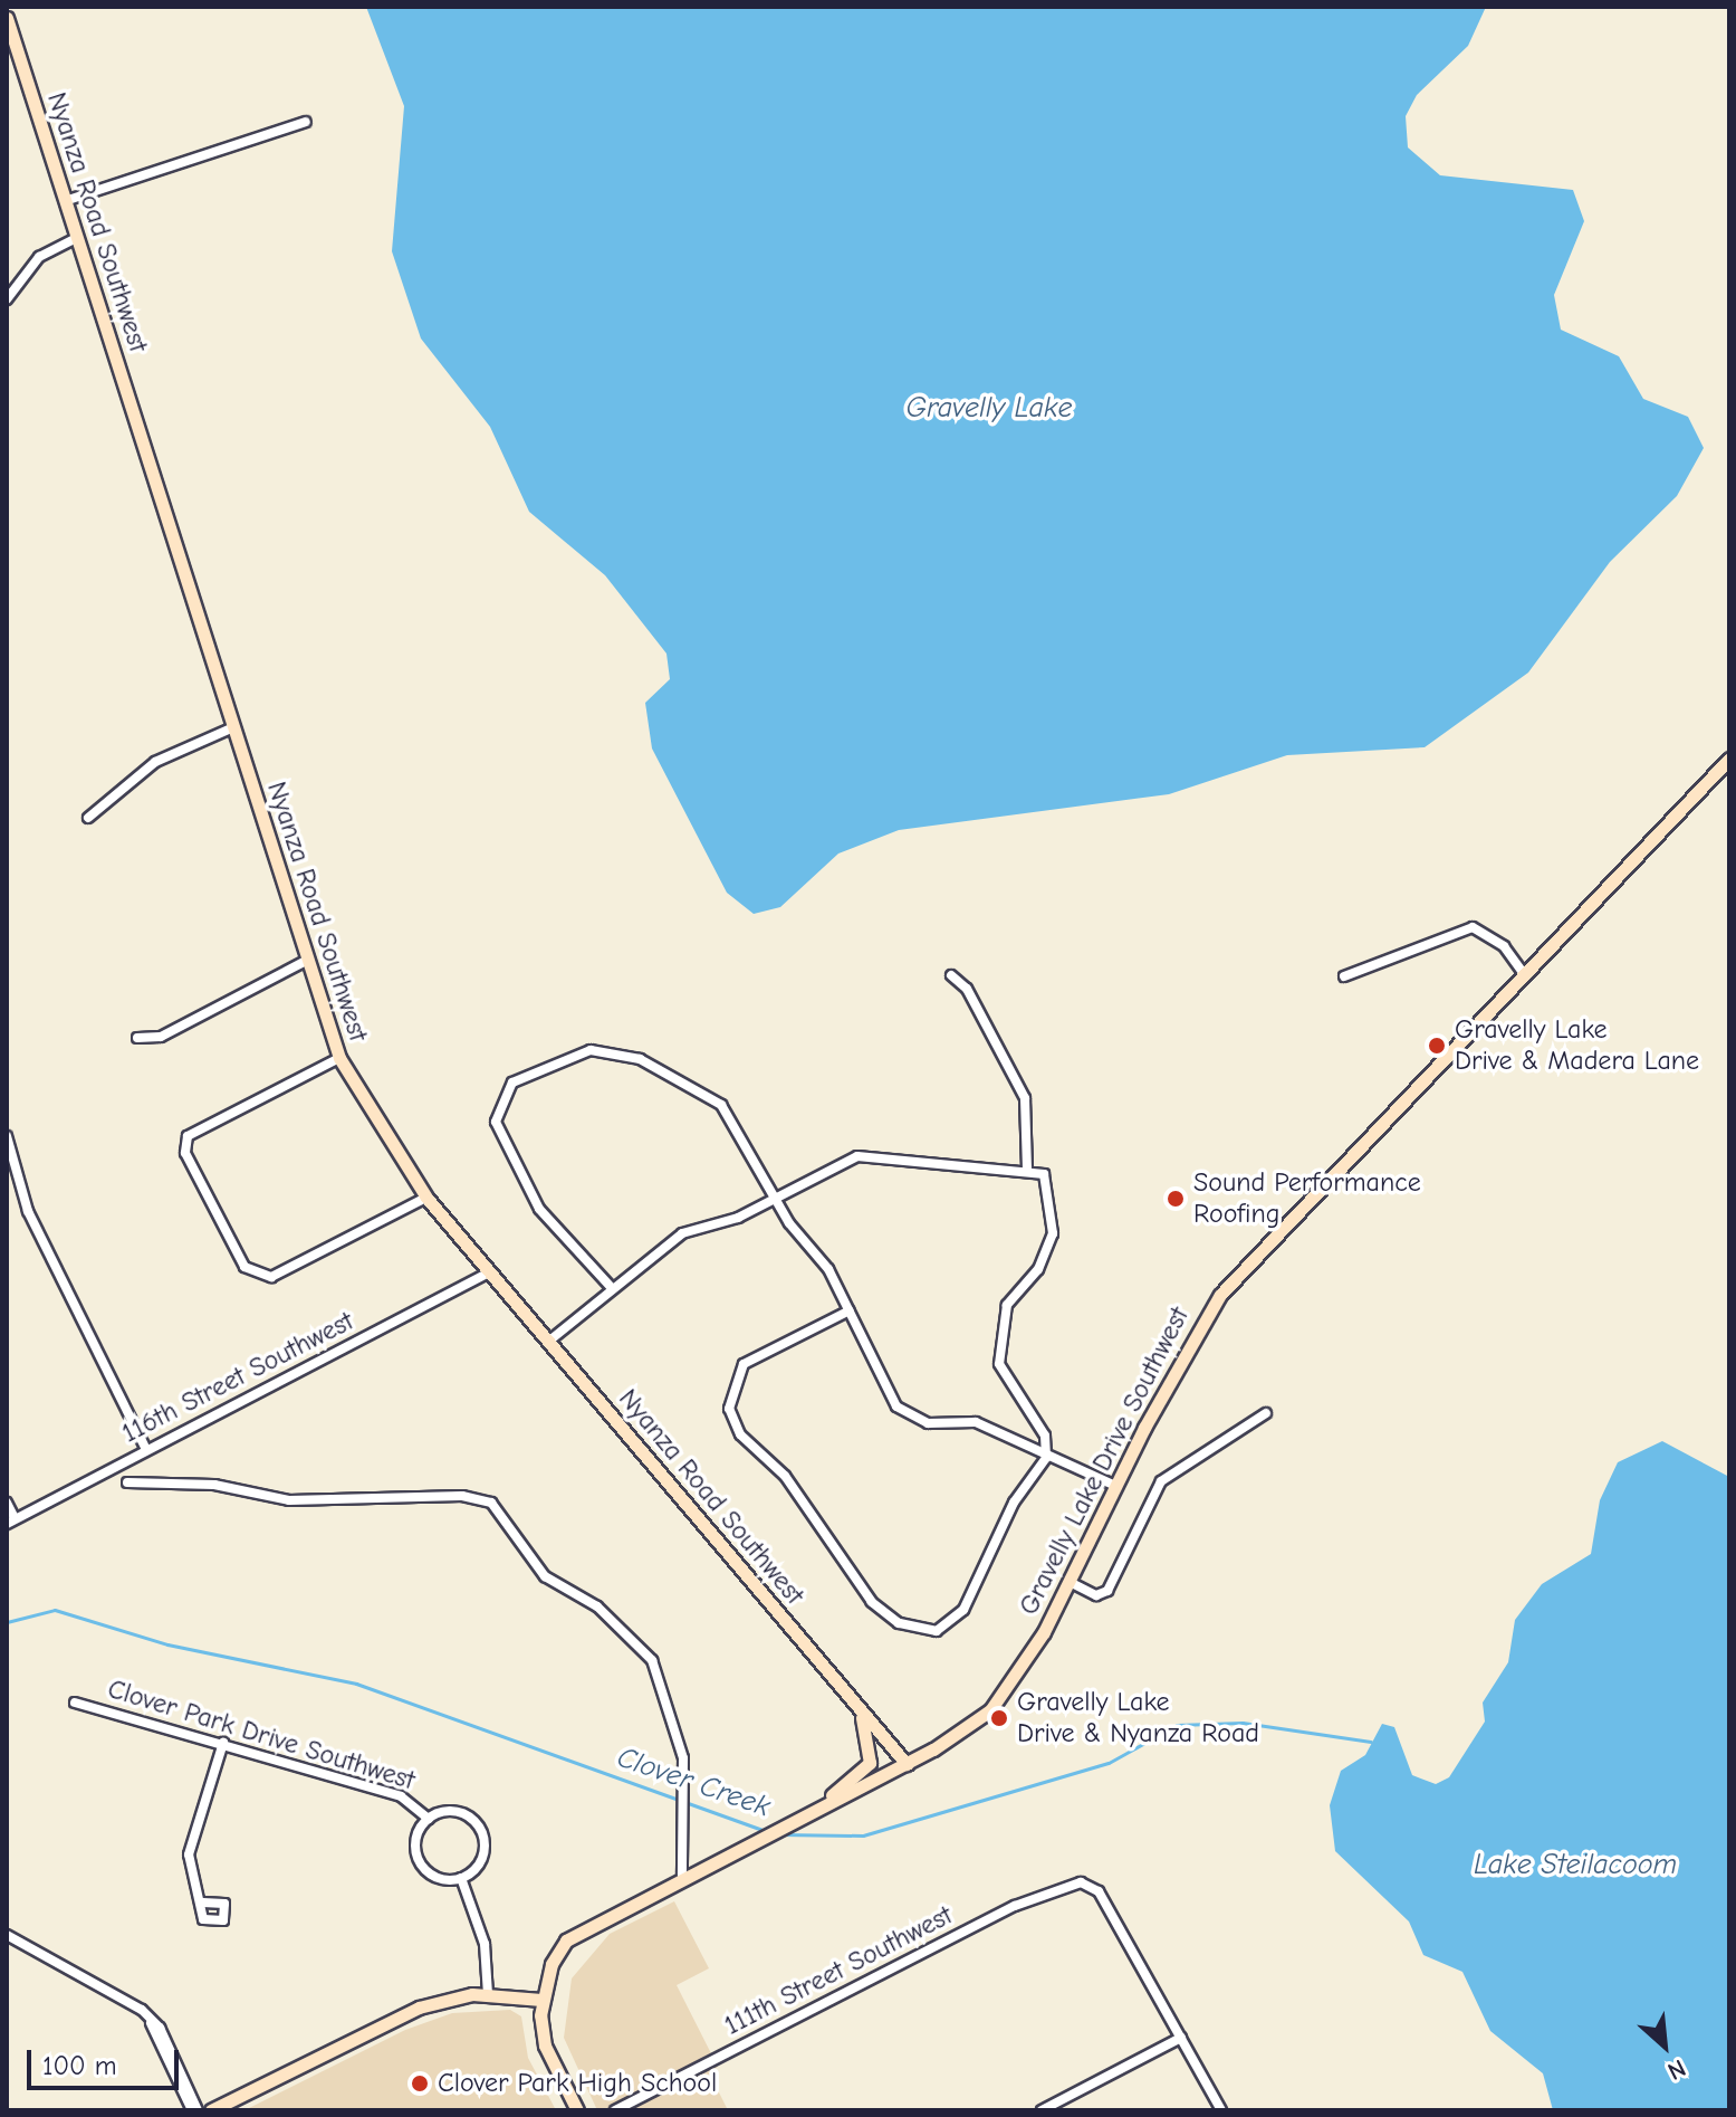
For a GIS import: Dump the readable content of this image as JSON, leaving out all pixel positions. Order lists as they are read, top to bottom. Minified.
{"streets":{"street":["Nyanza Road Southwest","116th Street Southwest","Gravelly Lake Drive Southwest","Clover Park Drive Southwest","111th Street Southwest"]},"crossings":[["Nyanza Road Southwest","116th Street Southwest"],["Nyanza Road Southwest","Gravelly Lake Drive Southwest"]],"water":["Gravelly Lake","Clover Creek","Lake Steilacoom"],"places":["Gravelly Lake Drive & Madera Lane","Sound Performance Roofing","Gravelly Lake Drive & Nyanza Road","Clover Park High School"],"scale_bar":"100 m","north":"bottom right"}
